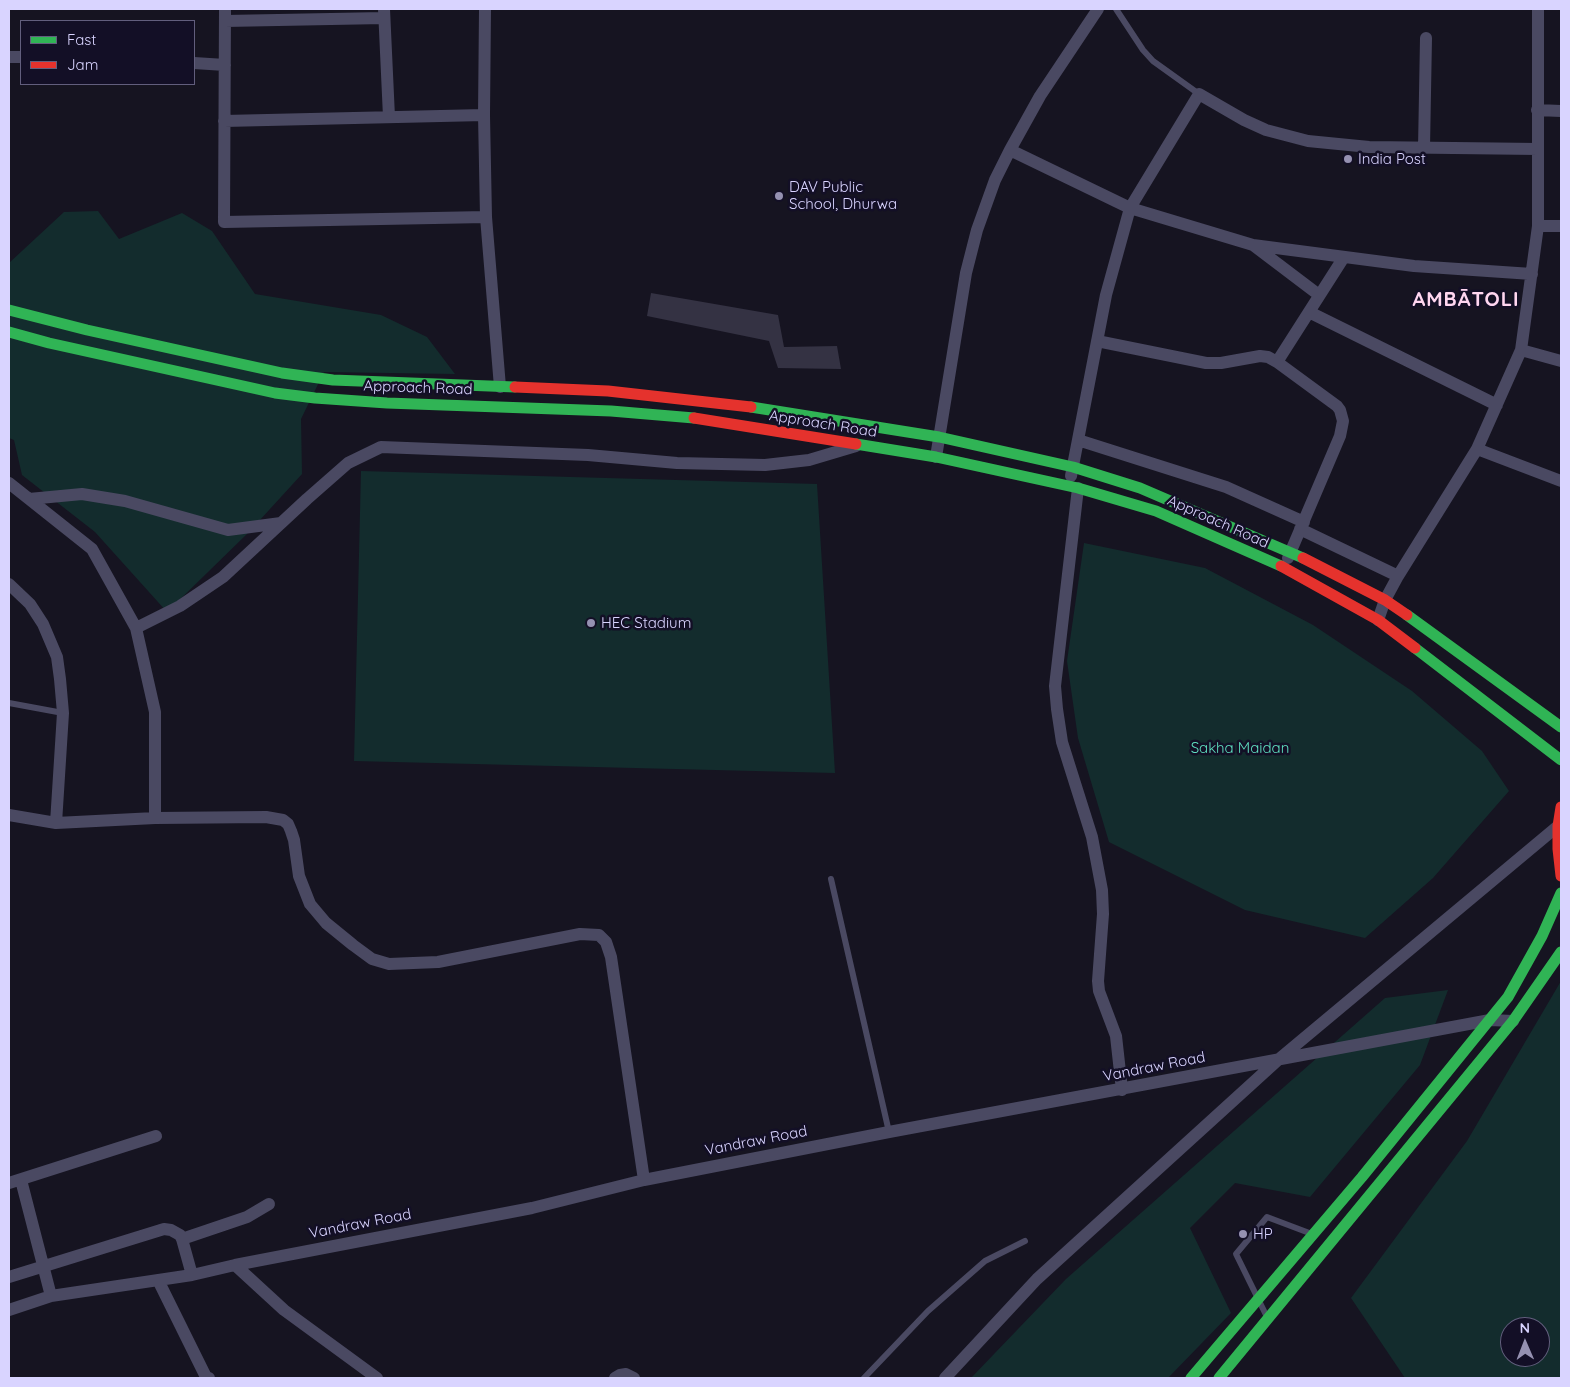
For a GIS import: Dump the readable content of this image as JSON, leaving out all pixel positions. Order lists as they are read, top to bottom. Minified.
{"streets":{"street":["Approach Road","Vandraw Road"]},"districts":["AMBĀTOLI"],"parks":["Sakha Maidan"],"places":["India Post","DAV Public School, Dhurwa","HEC Stadium","HP"],"legend":["Fast","Jam"],"north":"top"}
